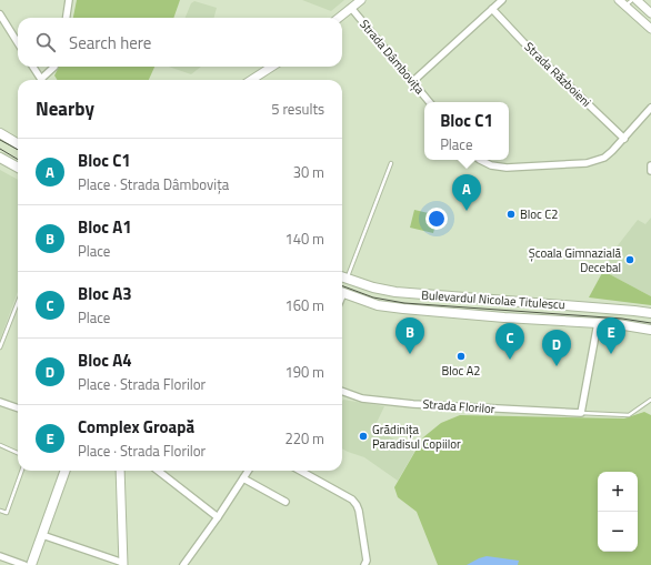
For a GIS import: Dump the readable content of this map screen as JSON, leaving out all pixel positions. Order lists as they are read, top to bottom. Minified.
{"streets":{"main road":["Bulevardul Nicolae Titulescu"],"street":["Strada Dâmbovița","Strada Războieni","Strada Florilor"]},"places":["Bloc C2","Școala Gimnazială Decebal","Bloc A2","Grădinița Paradisul Copiilor"],"page":{"search":"Search here","heading":["Nearby","5 results"],"popup":["Bloc C1","Place"],"list":[{"mark":"A","name":"Bloc C1","note":"Place · Strada Dâmbovița","value":"30 m"},{"mark":"B","name":"Bloc A1","note":"Place","value":"140 m"},{"mark":"C","name":"Bloc A3","note":"Place","value":"160 m"},{"mark":"D","name":"Bloc A4","note":"Place · Strada Florilor","value":"190 m"},{"mark":"E","name":"Complex Groapă","note":"Place · Strada Florilor","value":"220 m"}],"pins":["A","B","E","C","D"],"map_buttons":["+","−"]}}
